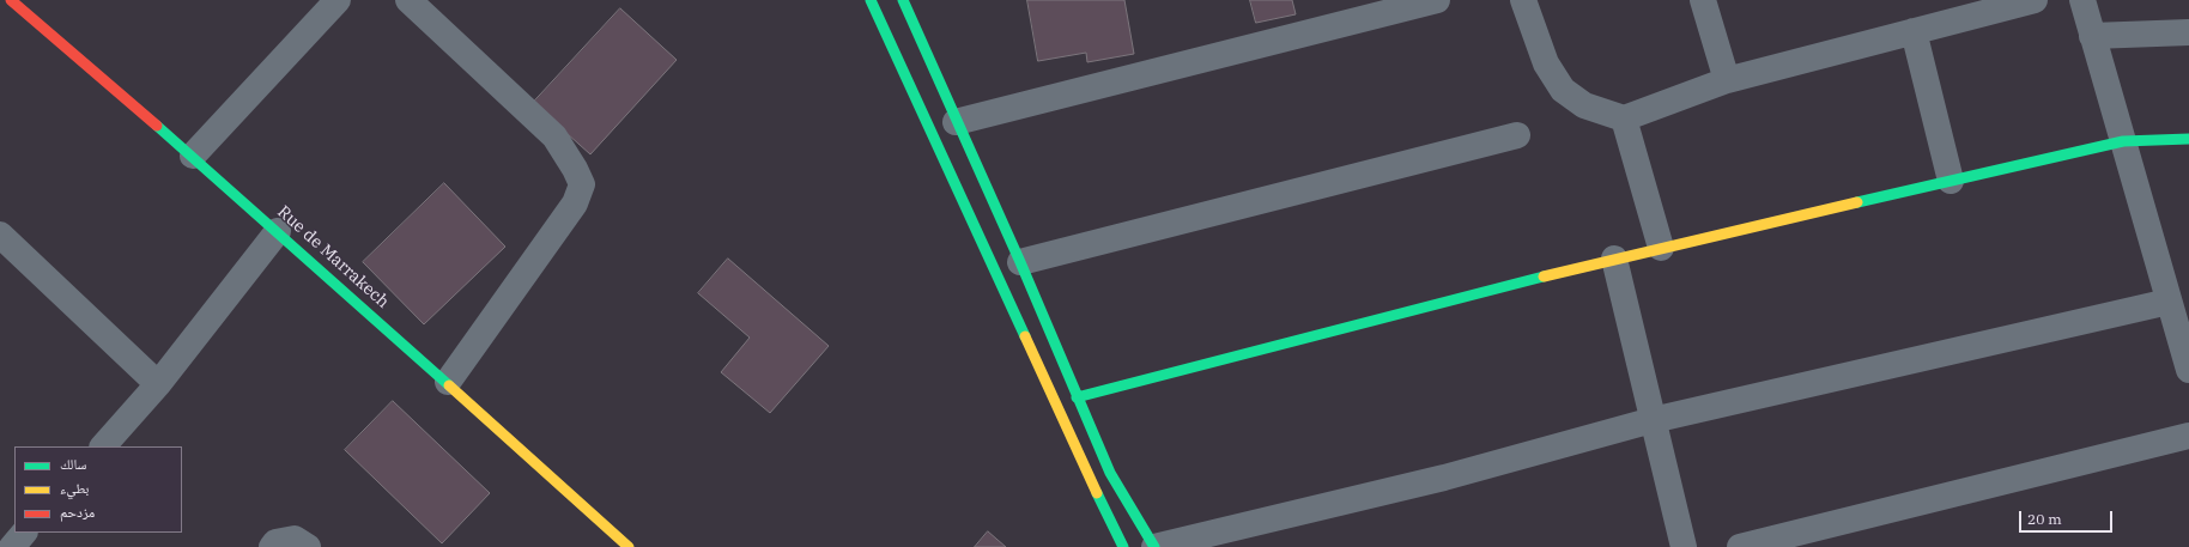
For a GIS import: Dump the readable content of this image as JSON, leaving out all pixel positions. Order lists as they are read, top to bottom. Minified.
{"streets":{"street":["Rue de Marrakech"]},"legend":["سالك","بطيء","مزدحم"],"scale_bar":"20 m"}
